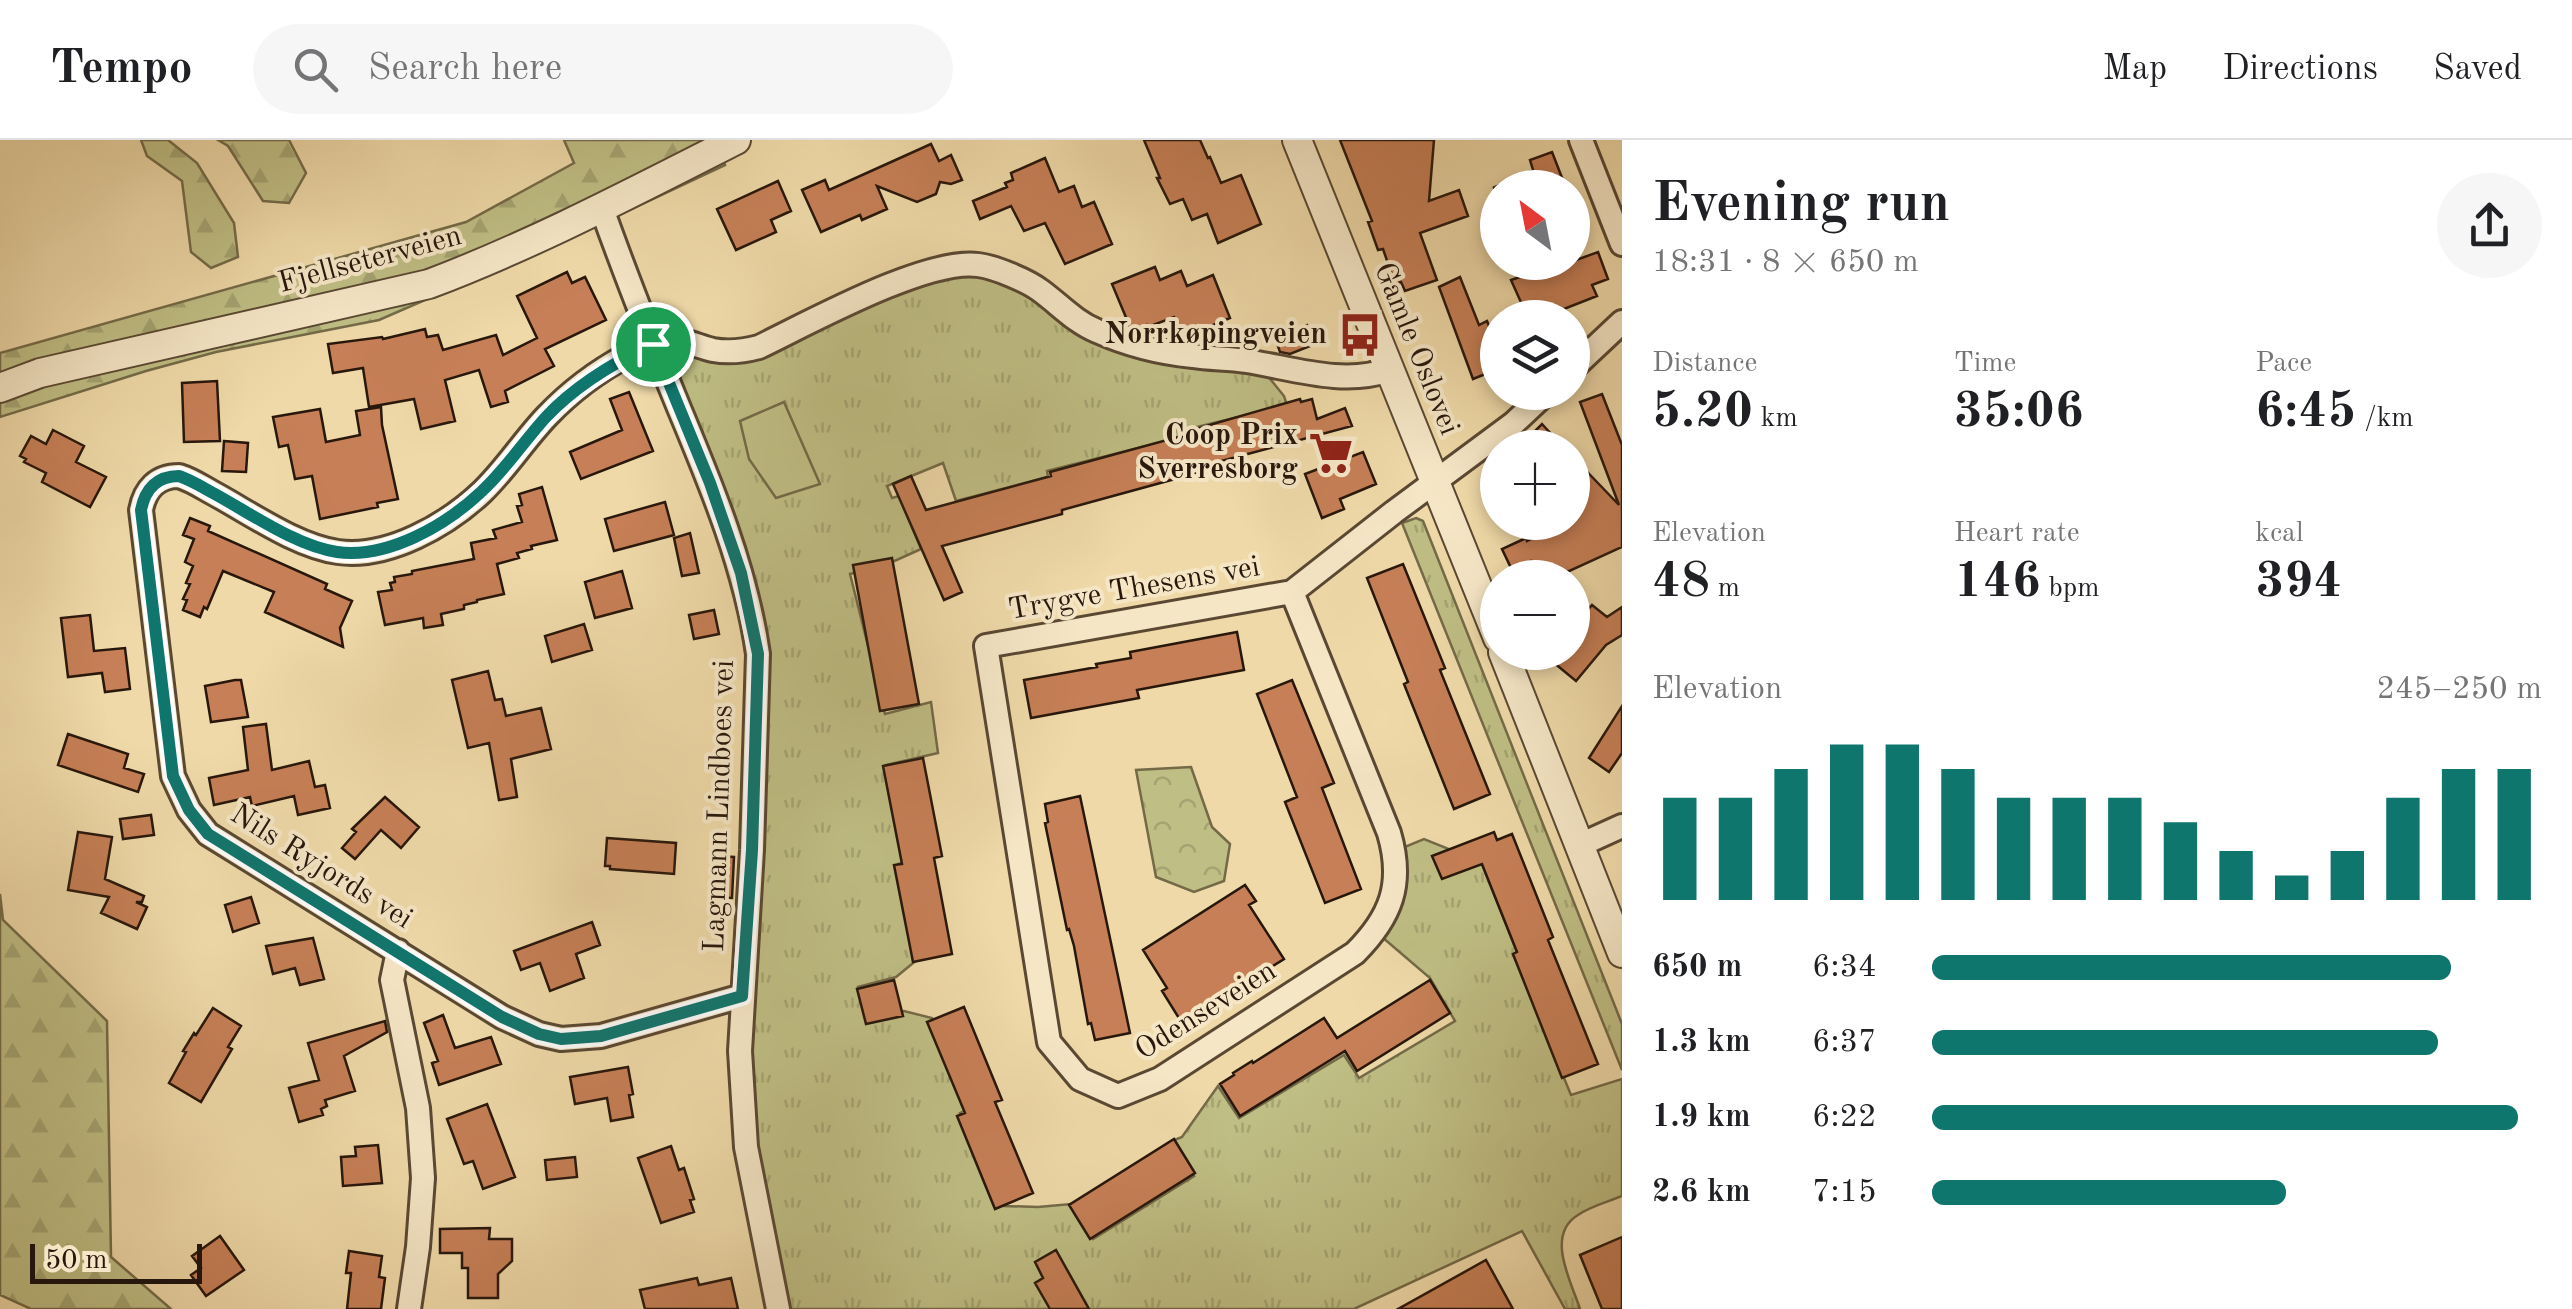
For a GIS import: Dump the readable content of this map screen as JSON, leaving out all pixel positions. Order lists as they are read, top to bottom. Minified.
{"streets":{"street":["Fjellseterveien","Gamle Oslovei","Trygve Thesens vei","Lagmann Lindboes vei","Nils Ryjords vei","Odenseveien"]},"crossings":[["Fjellseterveien","Lagmann Lindboes vei"],["Gamle Oslovei","Trygve Thesens vei"],["Trygve Thesens vei","Odenseveien"],["Lagmann Lindboes vei","Nils Ryjords vei"]],"places":{"bus stop":["Norrkøpingveien"],"supermarket":["Coop Prix Sverresborg"]},"scale_bar":"50 m","north":"top left","page":{"header":"Tempo","search":"Search here","nav":["Map","Directions","Saved"],"heading":["Evening run","18:31 · 8 × 650 m"],"map_buttons":["+","−"],"stats":[["Distance","5.20 km"],["Time","35:06"],["Pace","6:45 /km"],["Elevation","48 m"],["Heart rate","146 bpm"],["kcal","394"]],"chart":["Elevation","245–250 m"],"list":[{"name":"650 m","note":"6:34"},{"name":"1.3 km","note":"6:37"},{"name":"1.9 km","note":"6:22"},{"name":"2.6 km","note":"7:15"}],"scale":"50 m"}}
